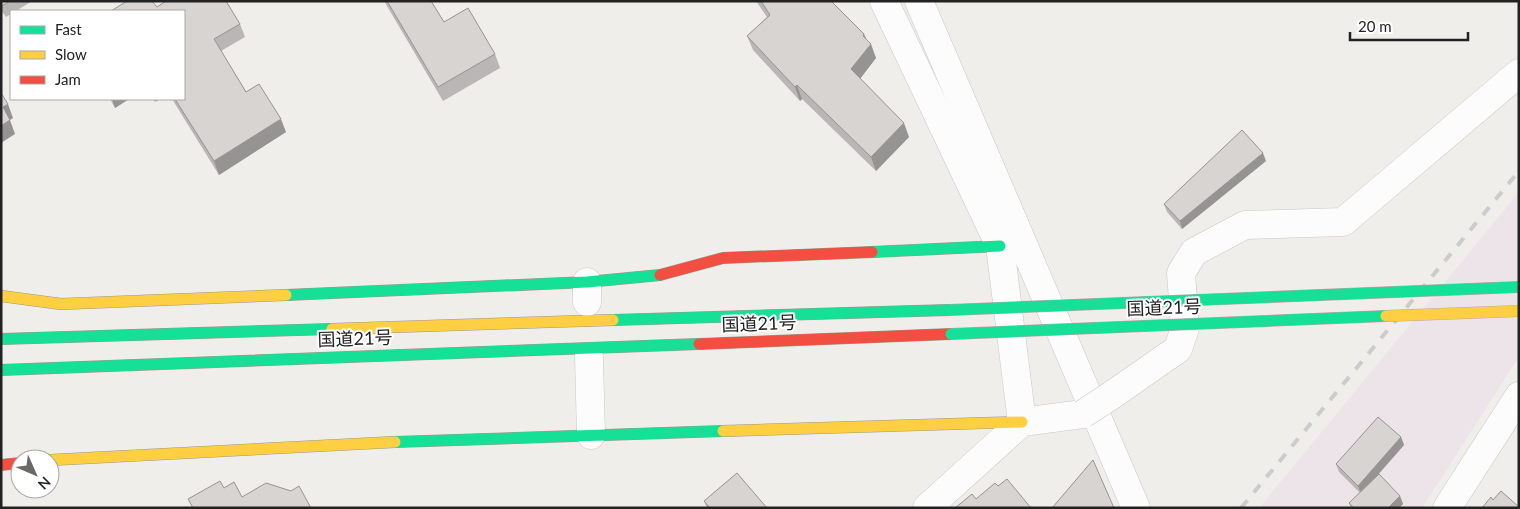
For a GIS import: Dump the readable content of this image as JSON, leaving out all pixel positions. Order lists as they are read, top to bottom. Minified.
{"streets":{"main road":["国道21号"]},"legend":["Fast","Slow","Jam"],"scale_bar":"20 m","north":"bottom right"}
